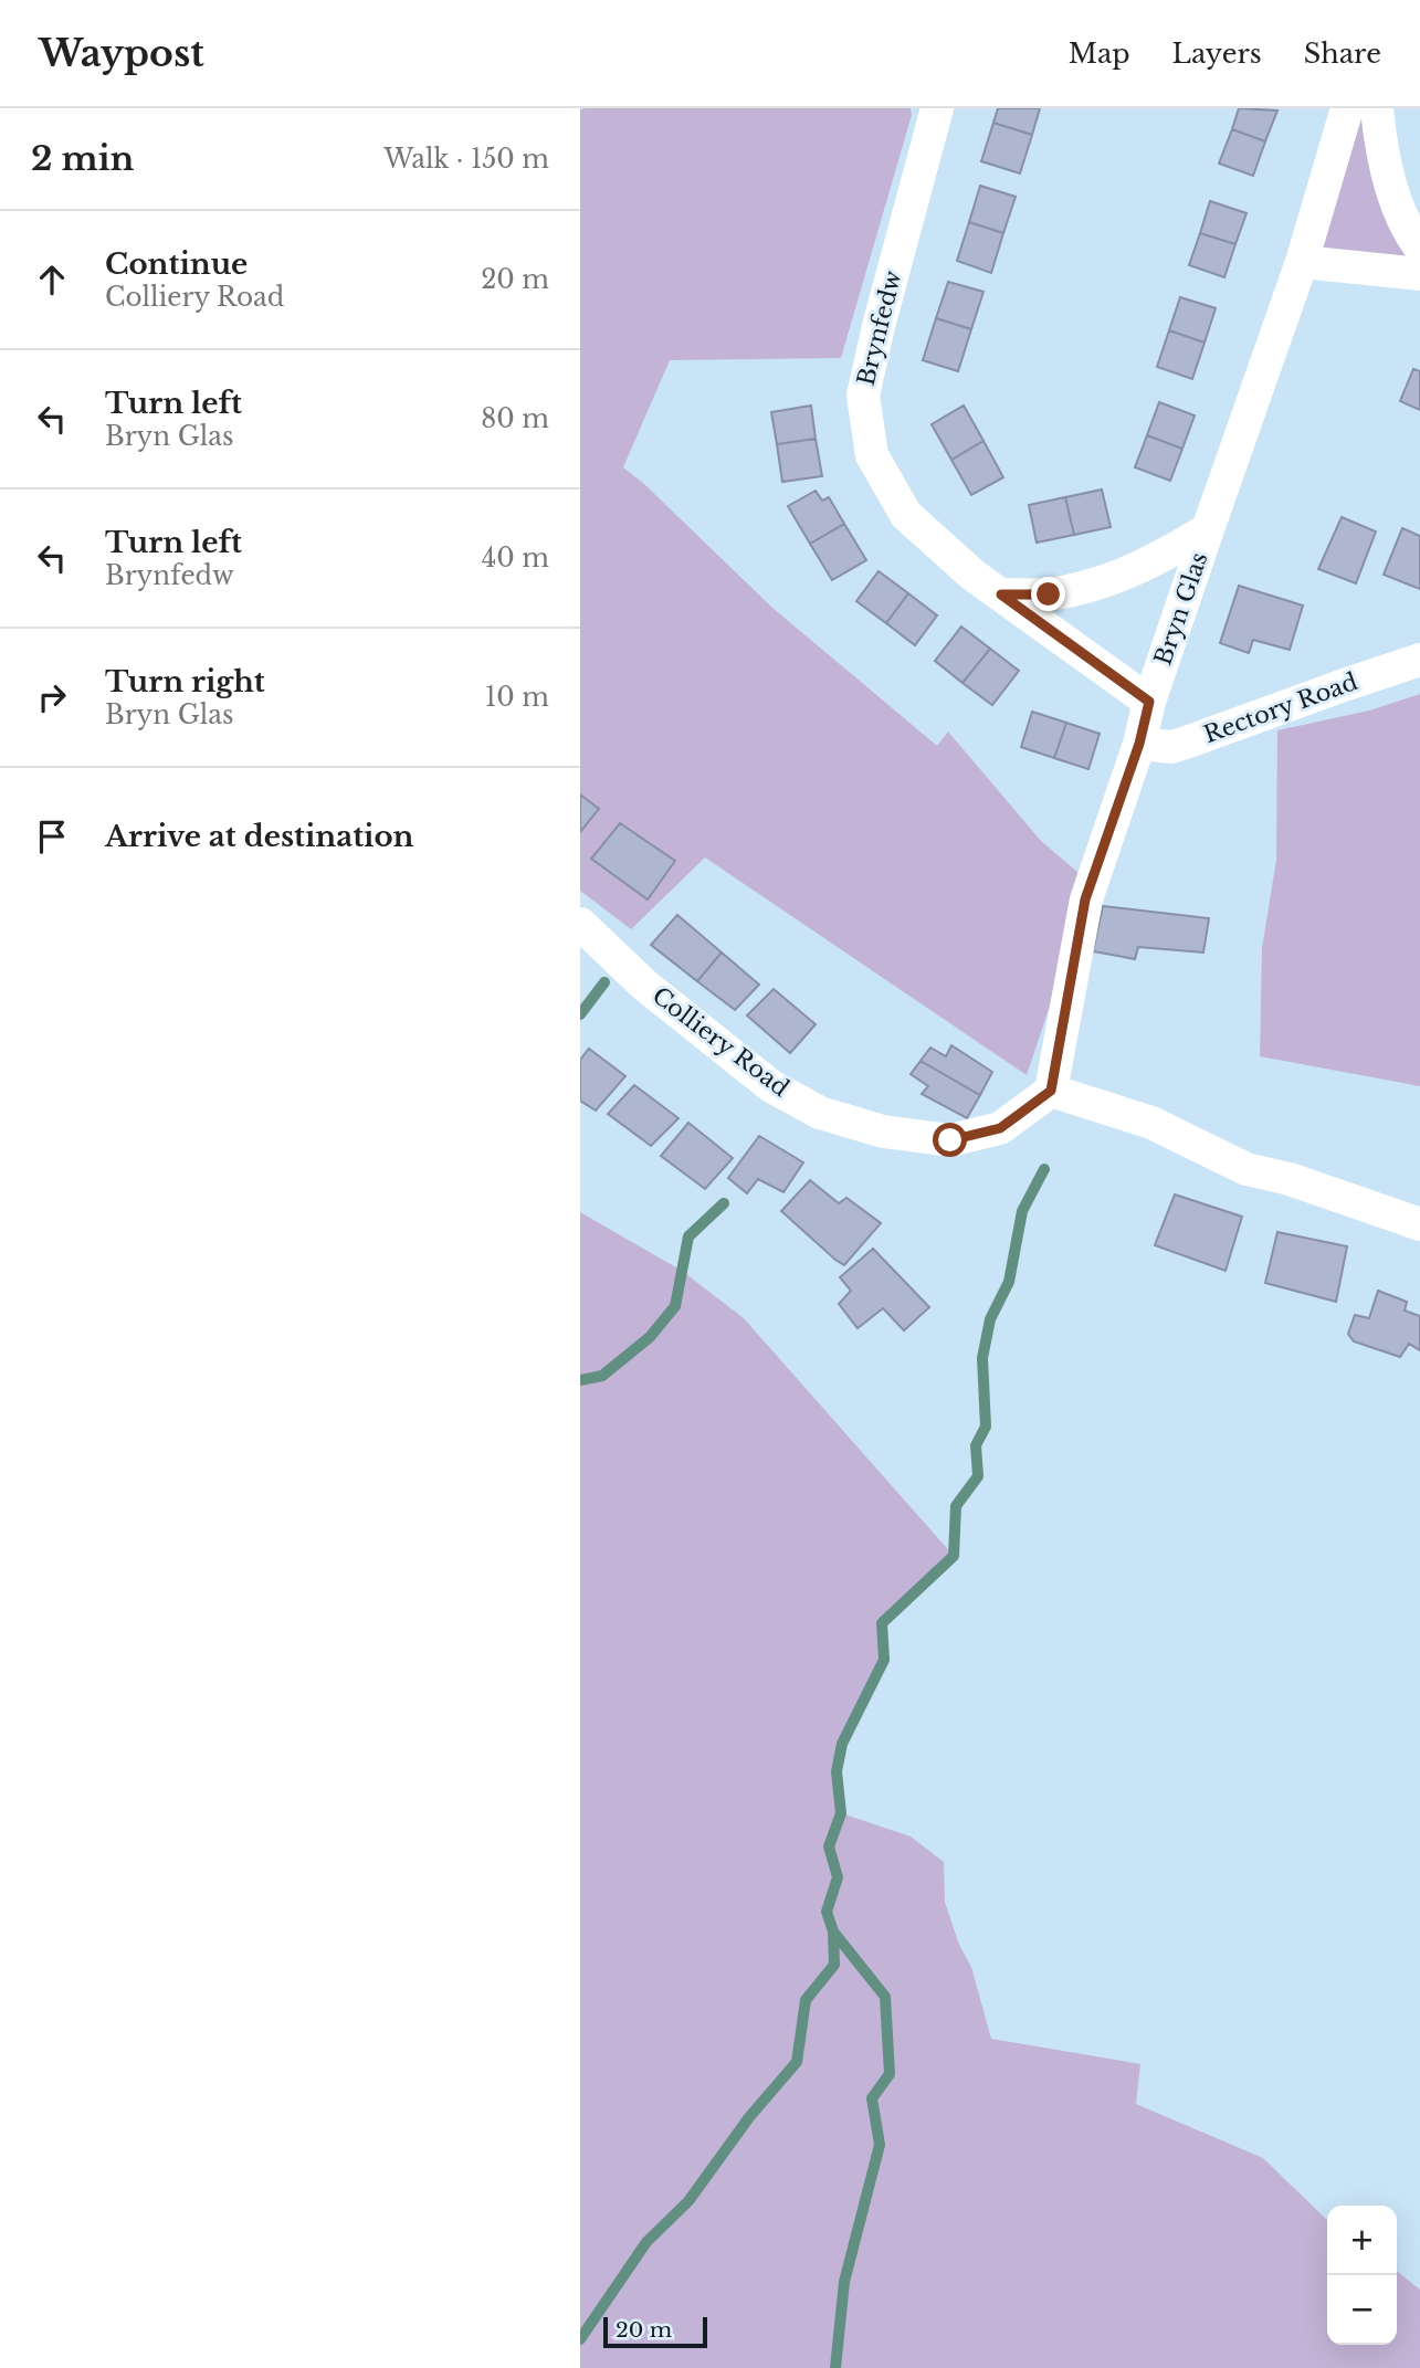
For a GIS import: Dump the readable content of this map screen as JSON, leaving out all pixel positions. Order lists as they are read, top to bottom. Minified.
{"streets":{"street":["Brynfedw","Bryn Glas","Rectory Road","Colliery Road"]},"crossings":[["Brynfedw","Bryn Glas"],["Bryn Glas","Rectory Road"],["Bryn Glas","Colliery Road"]],"scale_bar":"20 m","page":{"header":"Waypost","nav":["Map","Layers","Share"],"heading":["2 min","Walk · 150 m"],"list":[["Continue","Colliery Road","20 m"],["Turn left","Bryn Glas","80 m"],["Turn left","Brynfedw","40 m"],["Turn right","Bryn Glas","10 m"],"Arrive at destination"],"map_buttons":["+","−"],"scale":"20 m"}}
